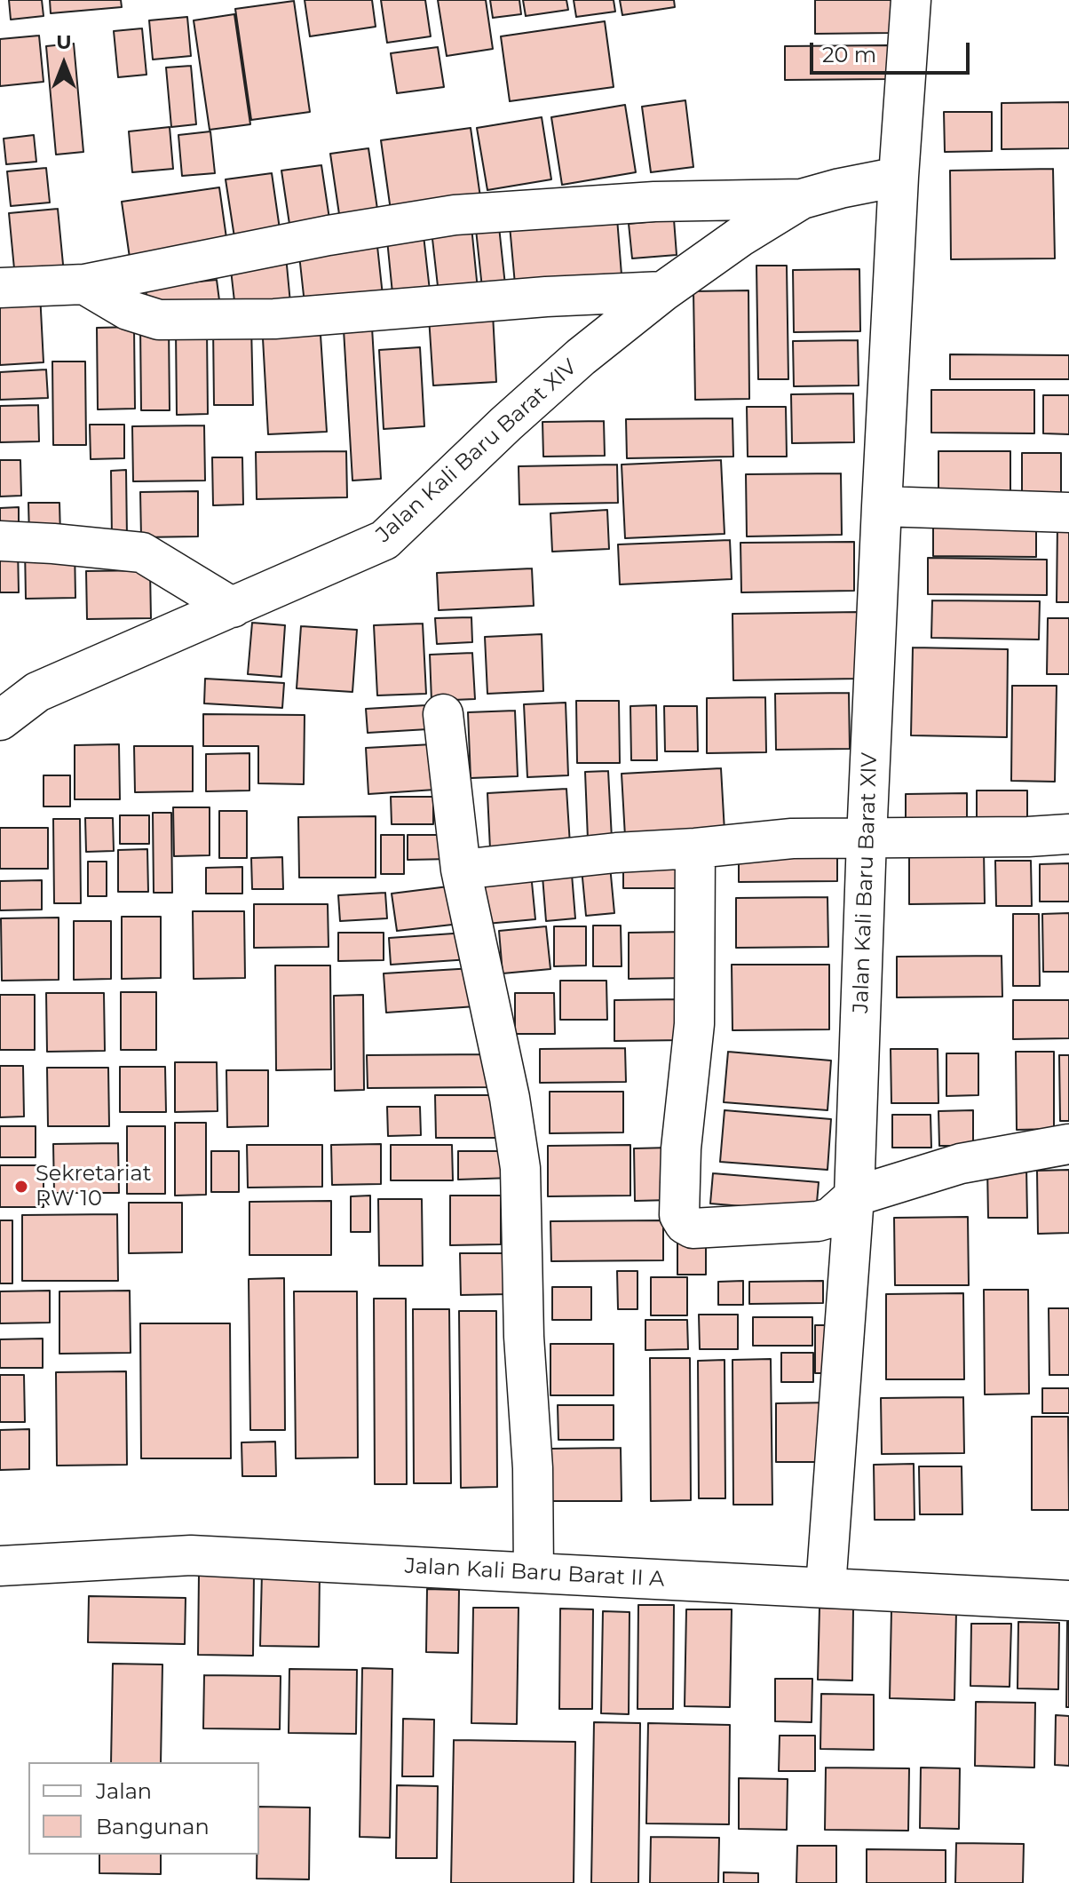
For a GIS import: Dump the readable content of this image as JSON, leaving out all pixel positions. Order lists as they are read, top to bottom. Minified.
{"streets":{"street":["Jalan Kali Baru Barat XIV","Jalan Kali Baru Barat II A"]},"crossings":[["Jalan Kali Baru Barat XIV","Jalan Kali Baru Barat II A"]],"places":["Sekretariat RW 10"],"legend":["Jalan","Bangunan"],"scale_bar":"20 m","north":"top"}
